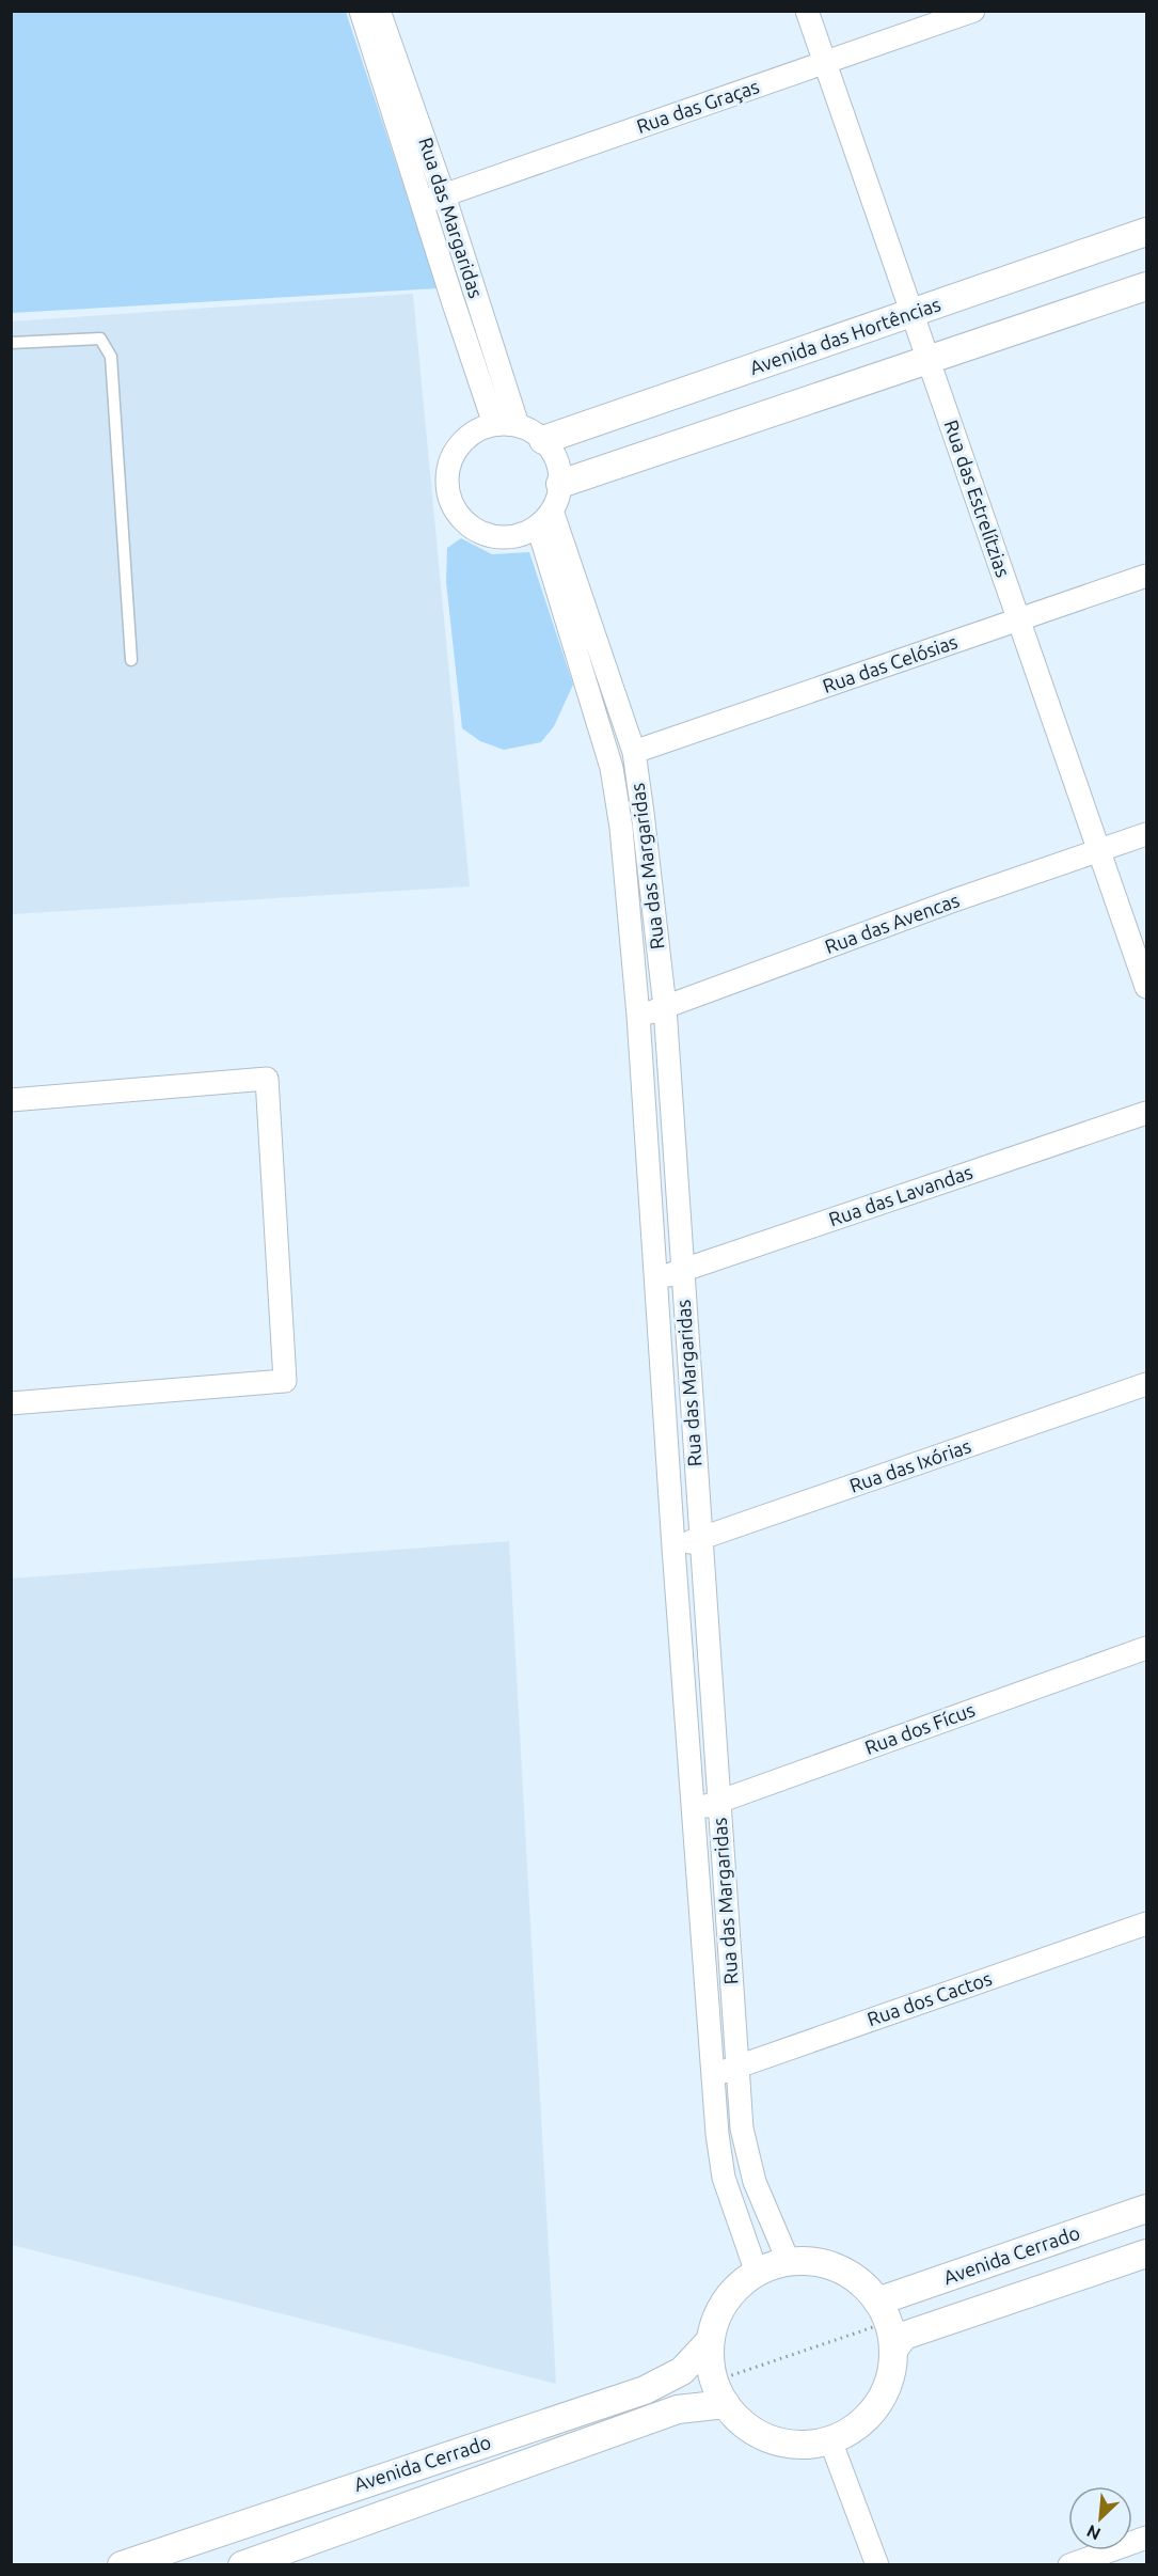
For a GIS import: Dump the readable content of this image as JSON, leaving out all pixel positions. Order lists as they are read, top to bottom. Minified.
{"streets":{"street":["Rua das Graças","Rua das Margaridas","Avenida das Hortências","Rua das Estrelítzias","Rua das Celósias","Rua das Avencas","Rua das Lavandas","Rua das Ixórias","Rua dos Fícus","Rua dos Cactos","Avenida Cerrado"]},"crossings":[["Rua das Graças","Rua das Margaridas"],["Rua das Graças","Rua das Estrelítzias"],["Rua das Margaridas","Avenida das Hortências"],["Rua das Margaridas","Rua das Celósias"],["Rua das Margaridas","Rua das Avencas"],["Rua das Margaridas","Rua das Lavandas"],["Rua das Margaridas","Rua das Ixórias"],["Rua das Margaridas","Rua dos Fícus"],["Rua das Margaridas","Rua dos Cactos"],["Rua das Margaridas","Avenida Cerrado"],["Avenida das Hortências","Rua das Estrelítzias"],["Rua das Estrelítzias","Rua das Celósias"],["Rua das Estrelítzias","Rua das Avencas"]],"north":"bottom left"}
